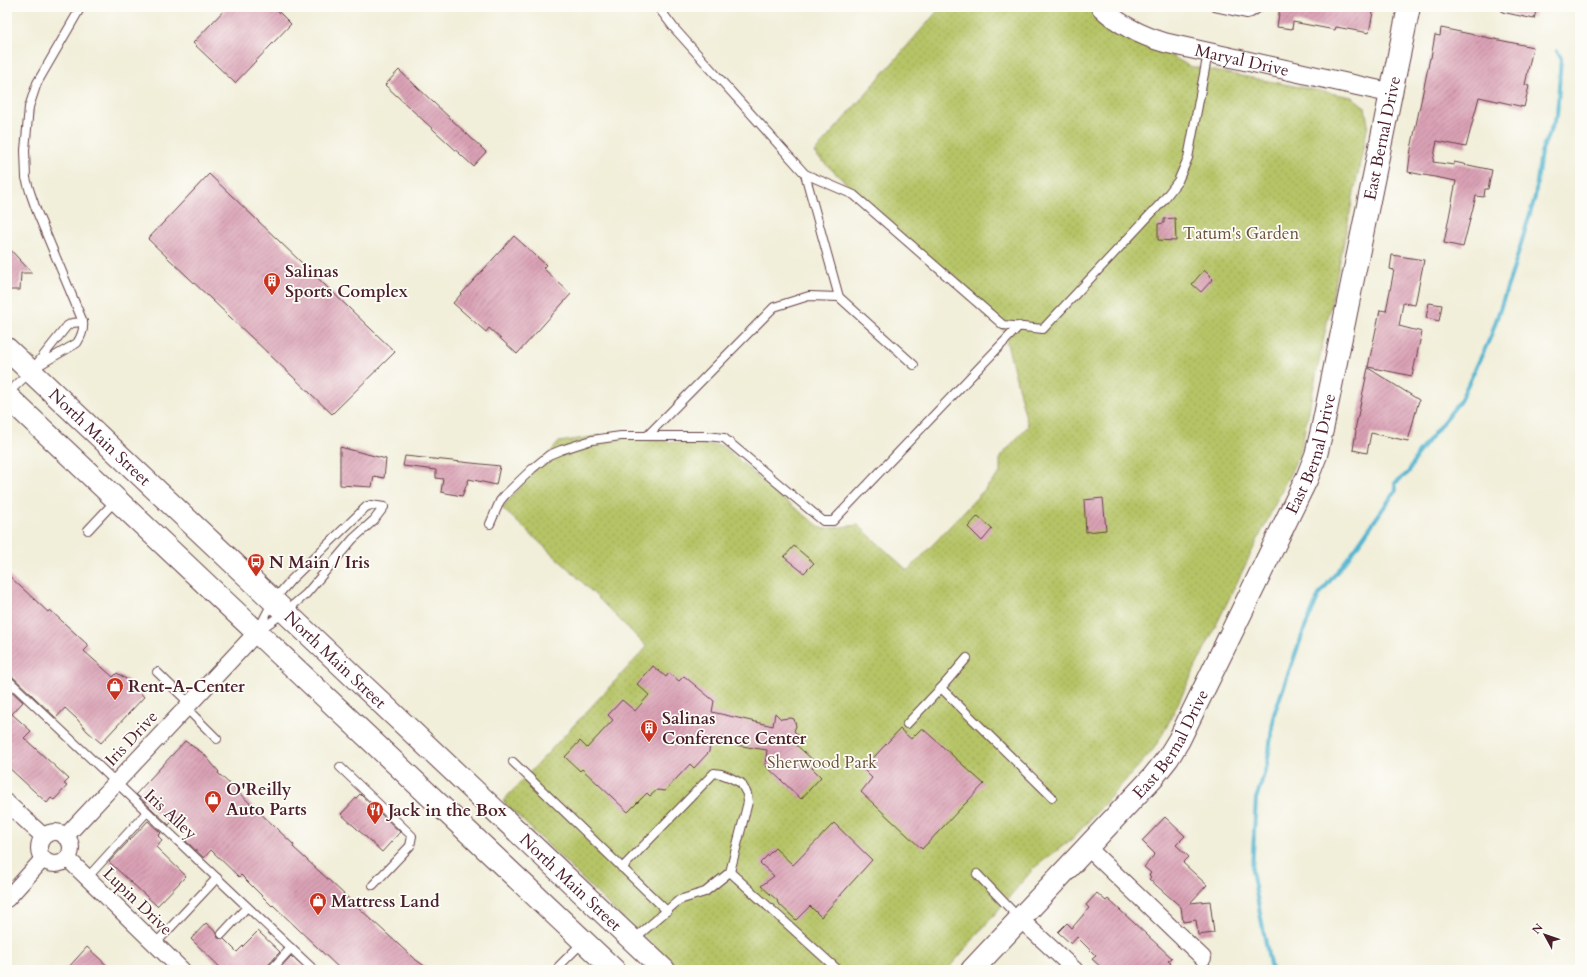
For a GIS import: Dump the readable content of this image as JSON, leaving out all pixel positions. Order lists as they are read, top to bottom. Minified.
{"streets":{"main road":["East Bernal Drive","North Main Street"],"street":["Maryal Drive","Iris Drive","Lupin Drive"],"lane":["Iris Alley"]},"crossings":[["Maryal Drive","East Bernal Drive"],["North Main Street","Iris Drive"],["Iris Drive","Iris Alley"],["Iris Drive","Lupin Drive"]],"parks":["Tatum's Garden","Sherwood Park"],"places":{"building":["Salinas Sports Complex","Salinas Conference Center"],"bus stop":["N Main / Iris"],"shop":["Rent-A-Center","O'Reilly Auto Parts","Mattress Land"],"restaurant":["Jack in the Box"]},"north":"top left"}
